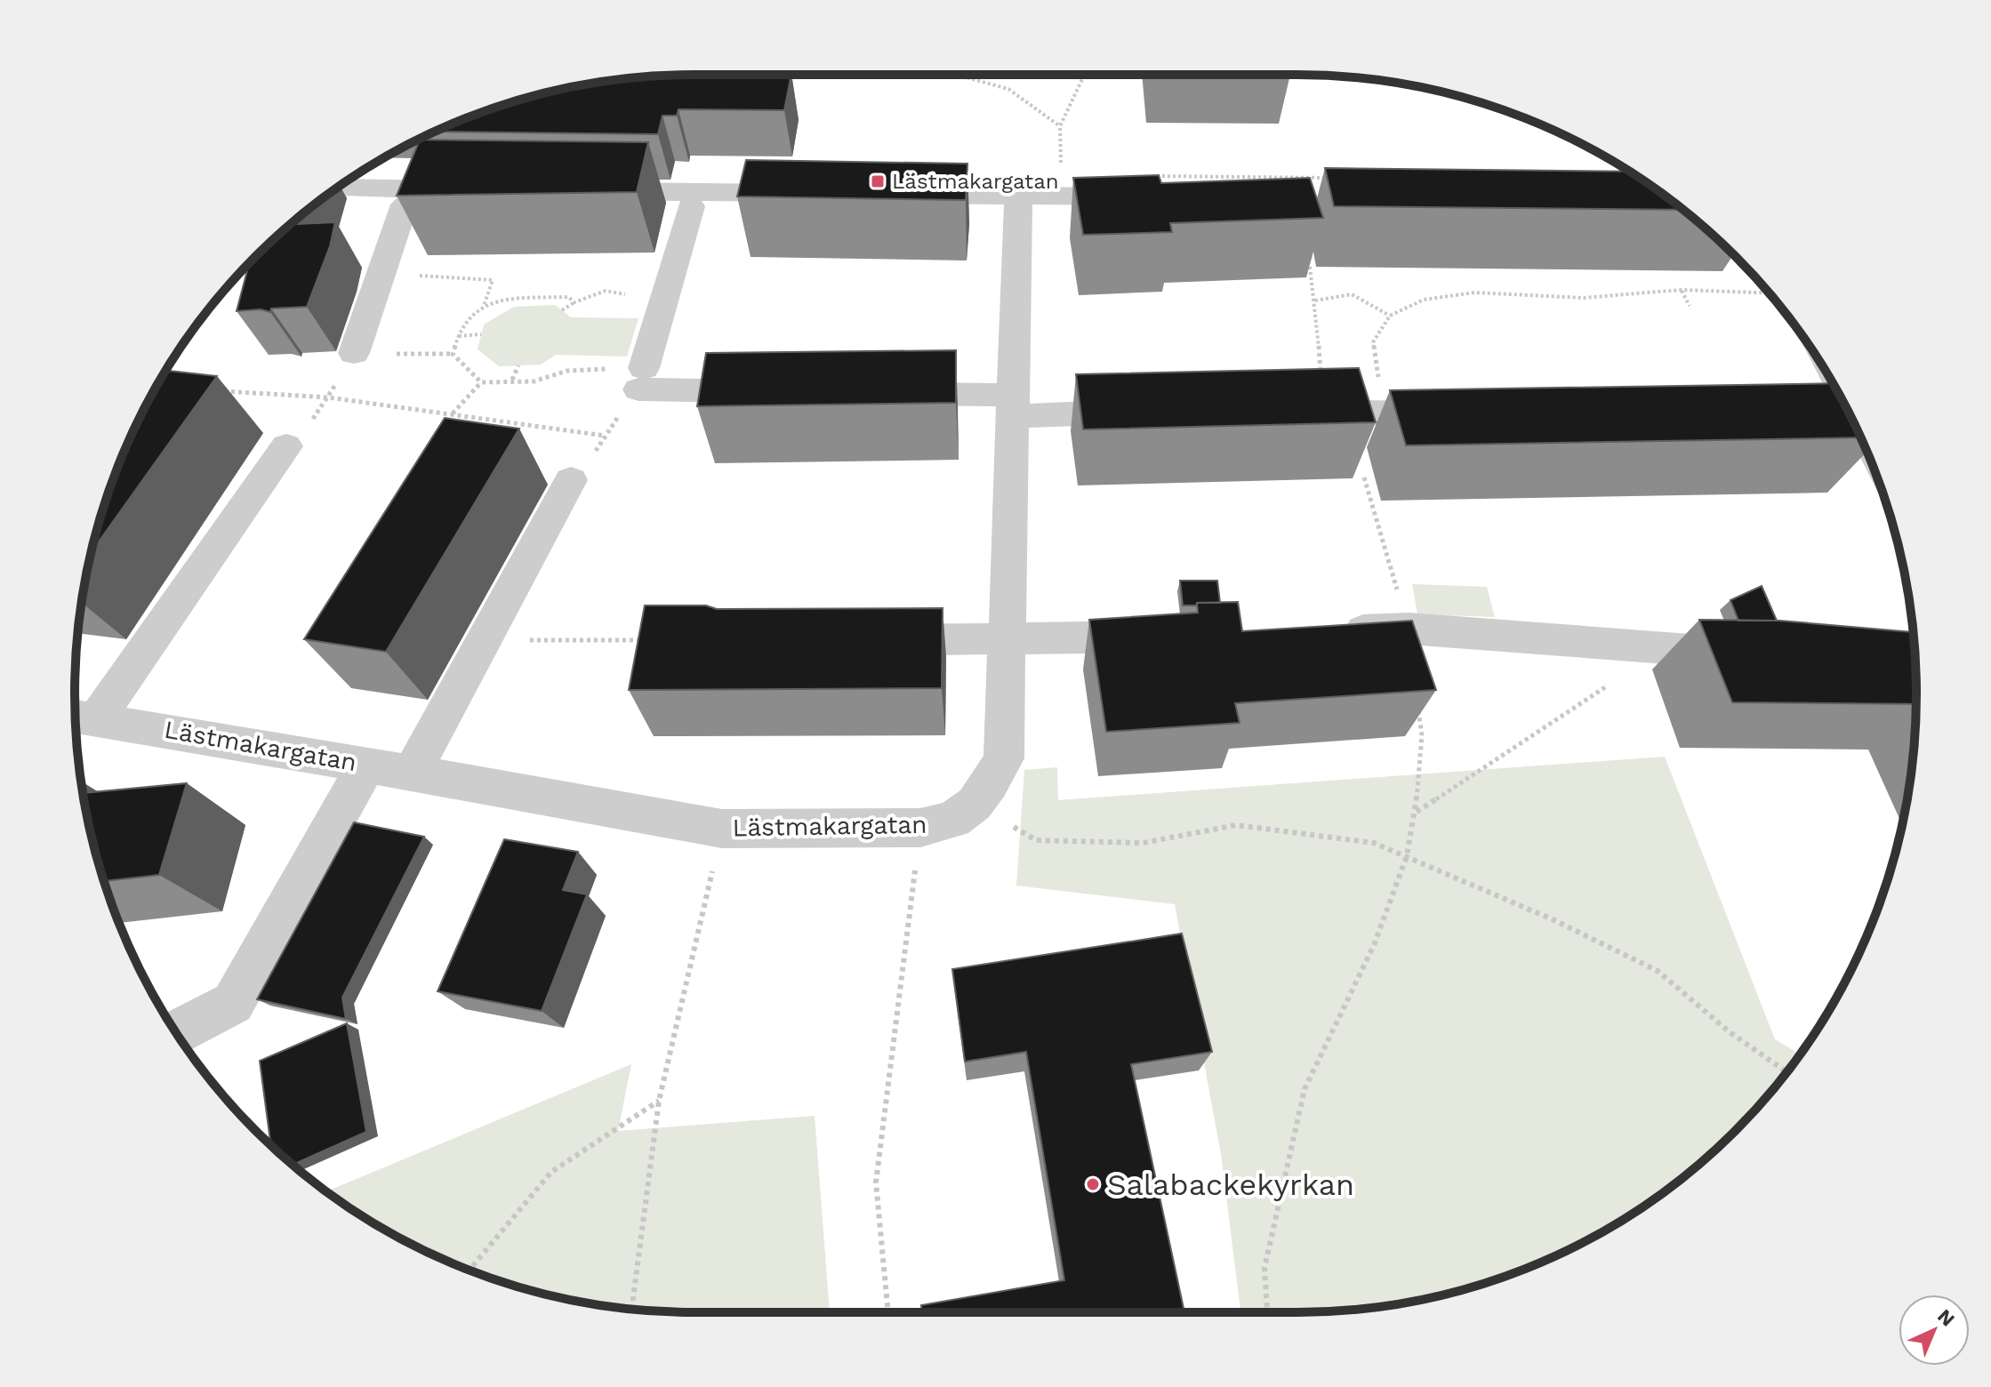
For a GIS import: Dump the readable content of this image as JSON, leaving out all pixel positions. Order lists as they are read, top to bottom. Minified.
{"streets":{"street":["Lästmakargatan"]},"places":{"transit":["Lästmakargatan"],"other":["Salabackekyrkan"]},"north":"top right"}
